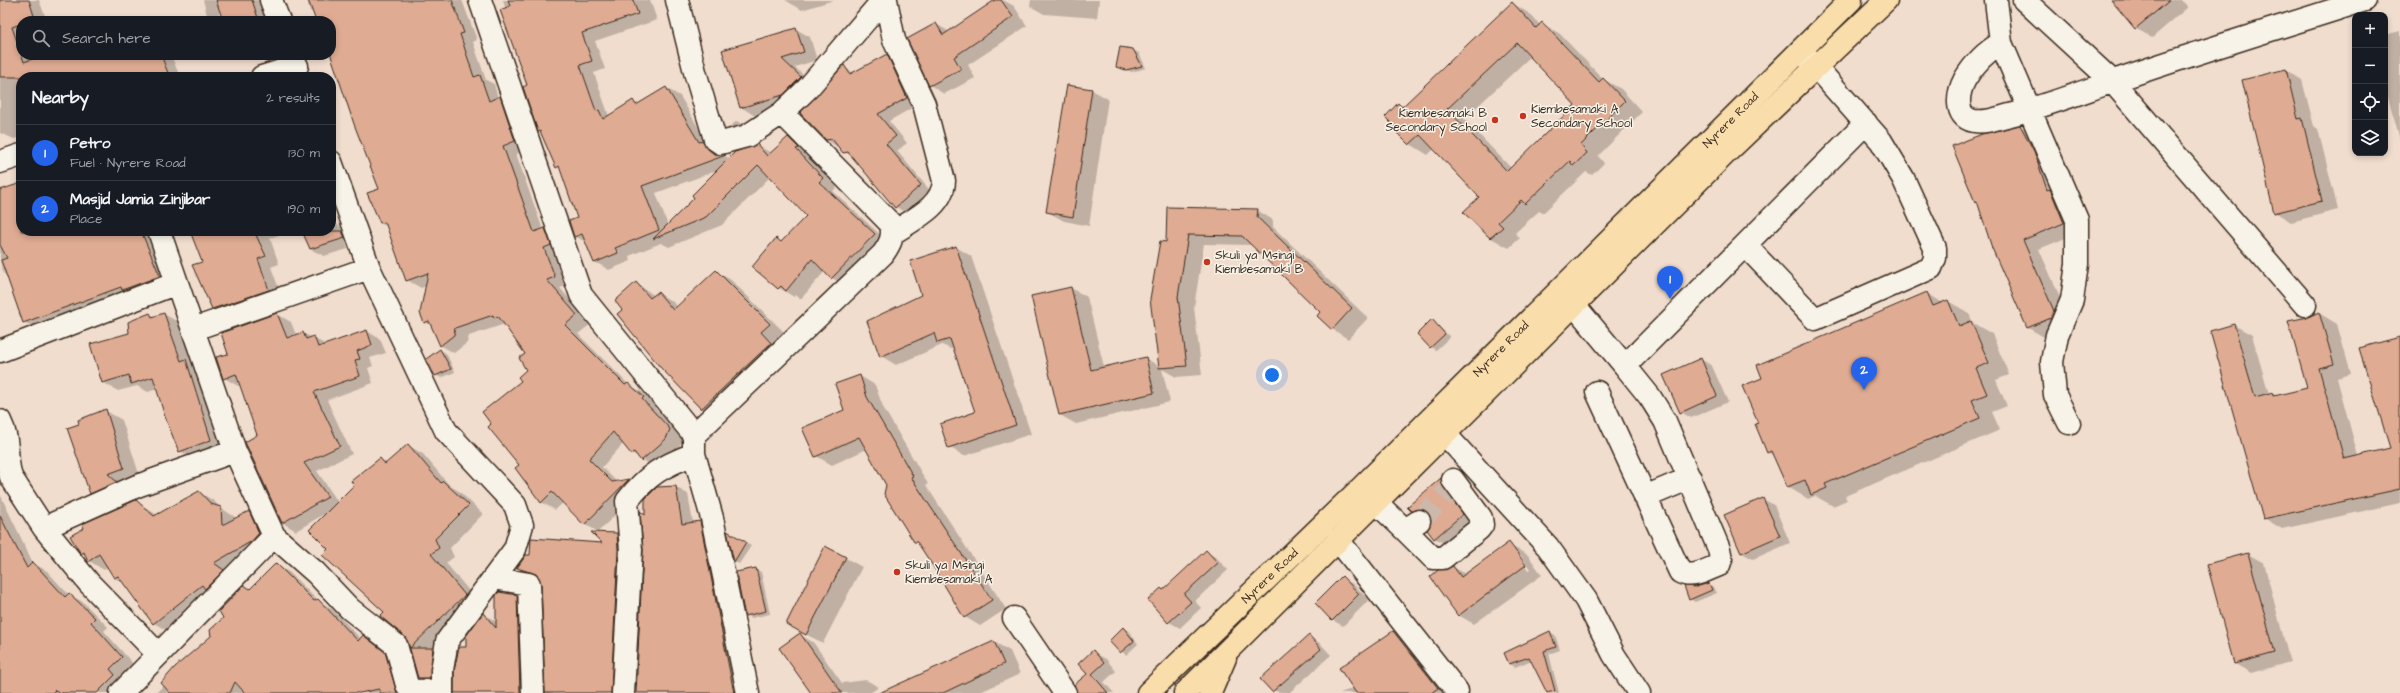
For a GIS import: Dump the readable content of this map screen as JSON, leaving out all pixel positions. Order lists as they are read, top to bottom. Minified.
{"streets":{"main road":["Nyrere Road"]},"places":["Kiembesamaki A Secondary School","Kiembesamaki B Secondary School","Skuli ya Msingi Kiembesamaki B","Skuli ya Msingi Kiembesamaki A"],"page":{"map_buttons":["+","−"],"search":"Search here","heading":["Nearby","2 results"],"list":[{"mark":"1","name":"Petro","note":"Fuel · Nyrere Road","value":"130 m"},{"mark":"2","name":"Masjid Jamia Zinjibar","note":"Place","value":"190 m"}],"pins":["1","2"]}}
